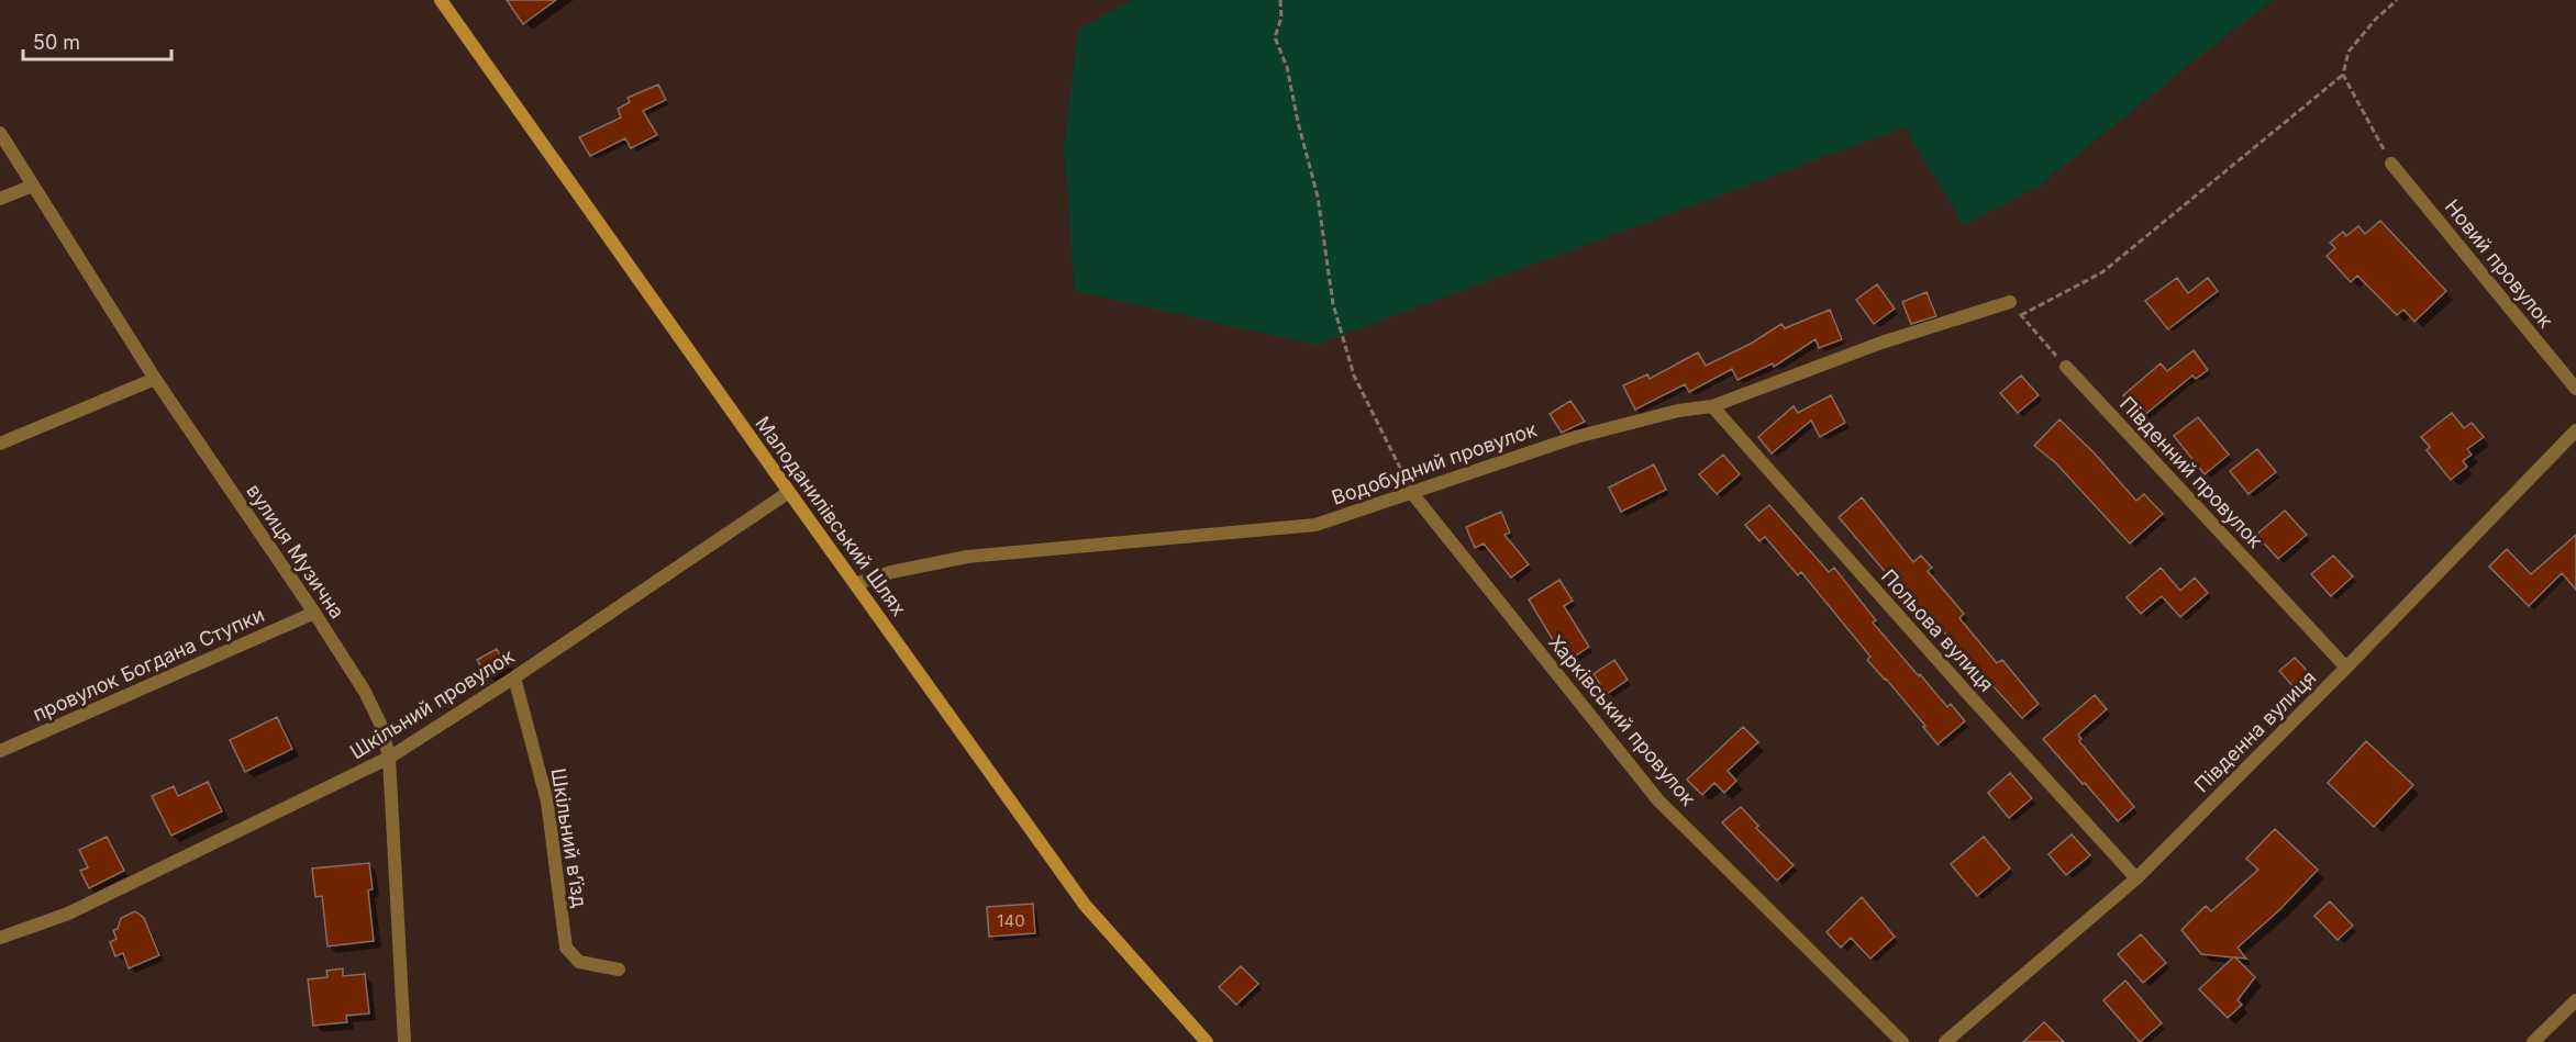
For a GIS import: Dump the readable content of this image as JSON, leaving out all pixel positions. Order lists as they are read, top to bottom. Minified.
{"streets":{"main road":["Малоданилівський Шлях"],"street":["Новий провулок","Водобудний провулок","Південний провулок","вулиця Музична","Польова вулиця","провулок Богдана Ступки","Шкільний провулок","Харківський провулок","Південна вулиця","Шкільний в’їзд"]},"crossings":[["Водобудний провулок","Малоданилівський Шлях"],["Водобудний провулок","Польова вулиця"],["Водобудний провулок","Харківський провулок"],["Південний провулок","Південна вулиця"],["Малоданилівський Шлях","Шкільний провулок"],["вулиця Музична","провулок Богдана Ступки"],["вулиця Музична","Шкільний провулок"],["Польова вулиця","Південна вулиця"],["Шкільний провулок","Шкільний в’їзд"]],"house_numbers":["140"],"scale_bar":"50 m"}
